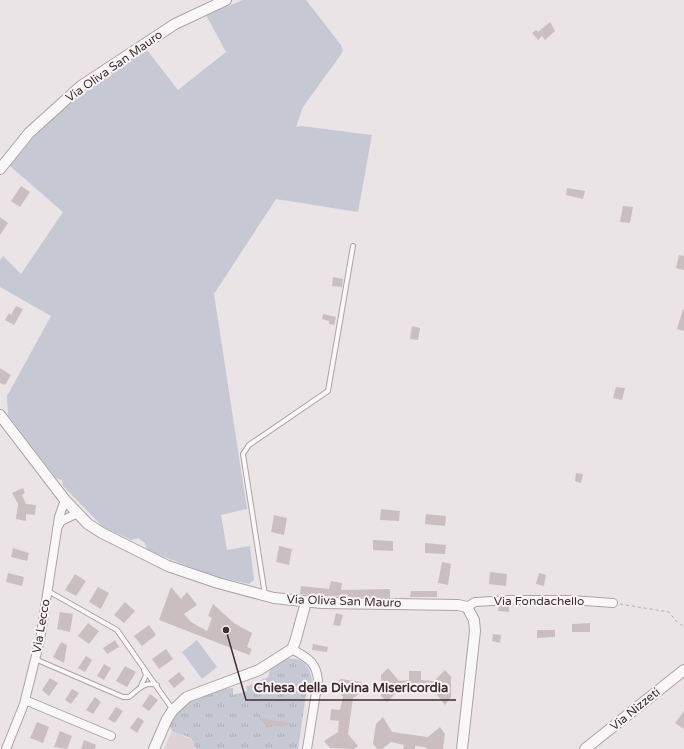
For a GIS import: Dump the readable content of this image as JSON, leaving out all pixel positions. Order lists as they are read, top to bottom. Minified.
{"streets":{"street":["Via Oliva San Mauro","Via Fondachello","Via Lecco","Via Nizzeti"]},"crossings":[["Via Oliva San Mauro","Via Fondachello"],["Via Oliva San Mauro","Via Lecco"]],"places":["Chiesa della Divina Misericordia"]}
